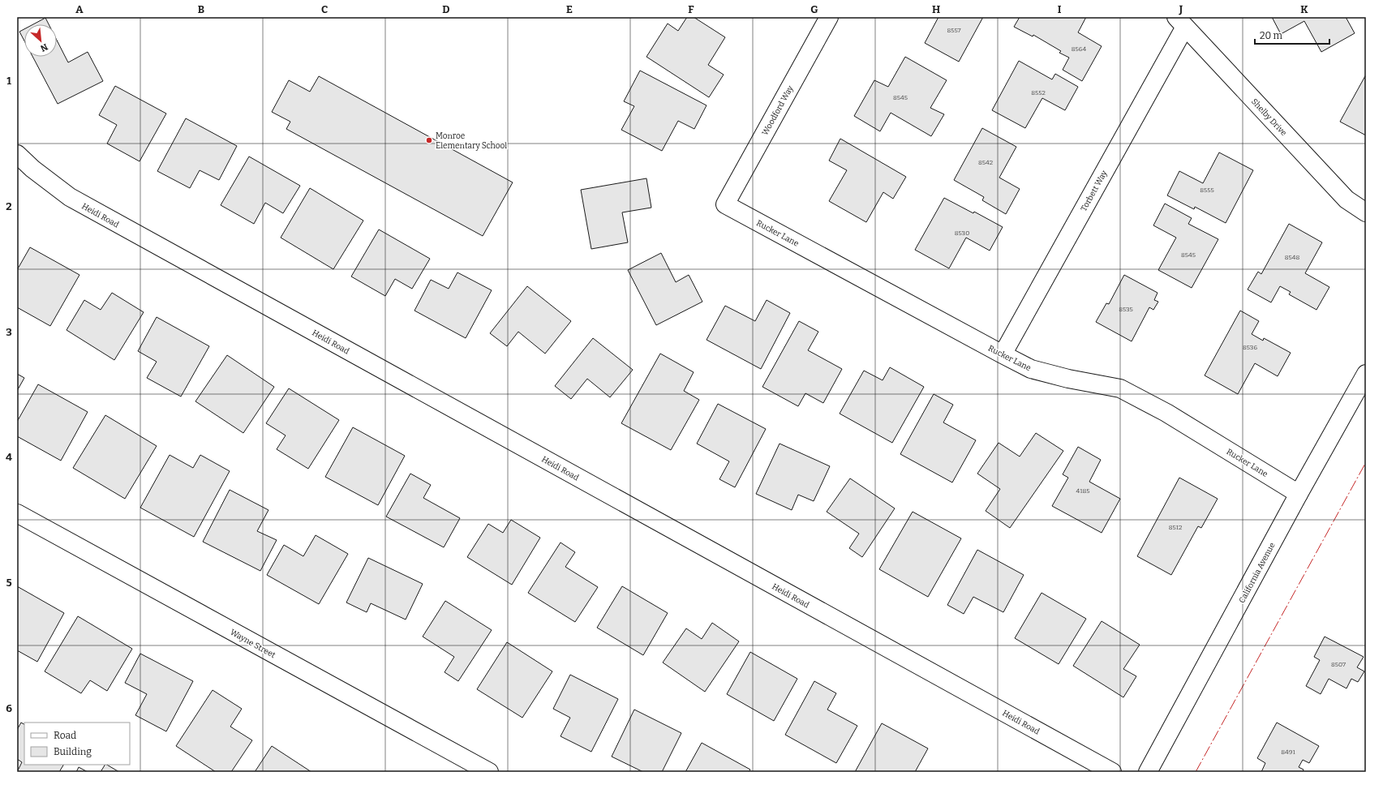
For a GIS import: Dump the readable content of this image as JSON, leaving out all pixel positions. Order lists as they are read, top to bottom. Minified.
{"streets":{"street":["Woodford Way","Shelby Drive","Torbett Way","Heidi Road","Rucker Lane","California Avenue","Wayne Street"]},"crossings":[["Woodford Way","Rucker Lane"],["Shelby Drive","Torbett Way"],["Torbett Way","Rucker Lane"],["Rucker Lane","California Avenue"]],"places":["Monroe Elementary School"],"house_numbers":["8557","8564","8552","8545","8542","8555","8530","8545","8548","8535","8536","4185","8512","8507","8491"],"legend":["Road","Building"],"scale_bar":"20 m","north":"bottom right","grid":{"columns":["A","B","C","D","E","F","G","H","I","J","K"],"rows":["1","2","3","4","5","6"]}}
